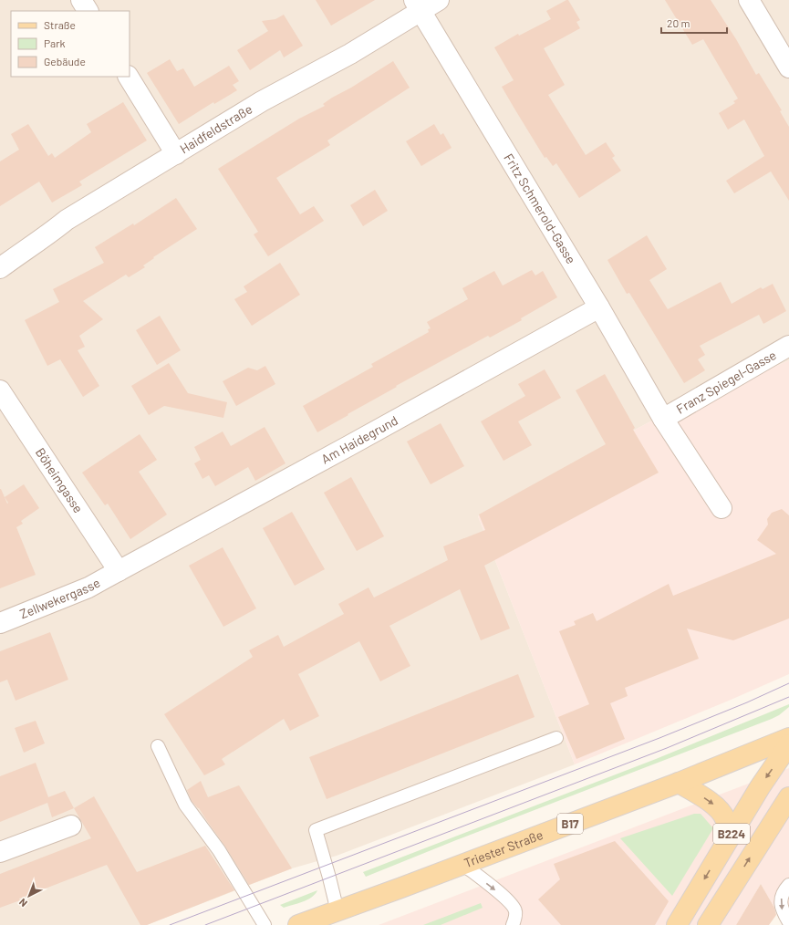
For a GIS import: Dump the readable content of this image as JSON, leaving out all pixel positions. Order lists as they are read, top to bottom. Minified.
{"streets":{"main road":["B17","B224","Triester Straße"],"street":["Haidfeldstraße","Fritz Schmerold-Gasse","Franz Spiegel-Gasse","Am Haidegrund","Böheimgasse","Zellwekergasse"]},"crossings":[["Haidfeldstraße","Fritz Schmerold-Gasse"],["Fritz Schmerold-Gasse","Franz Spiegel-Gasse"],["Fritz Schmerold-Gasse","Am Haidegrund"],["Am Haidegrund","Böheimgasse"],["Am Haidegrund","Zellwekergasse"],["Böheimgasse","Zellwekergasse"]],"legend":["Straße","Park","Gebäude"],"scale_bar":"20 m","north":"bottom left"}
